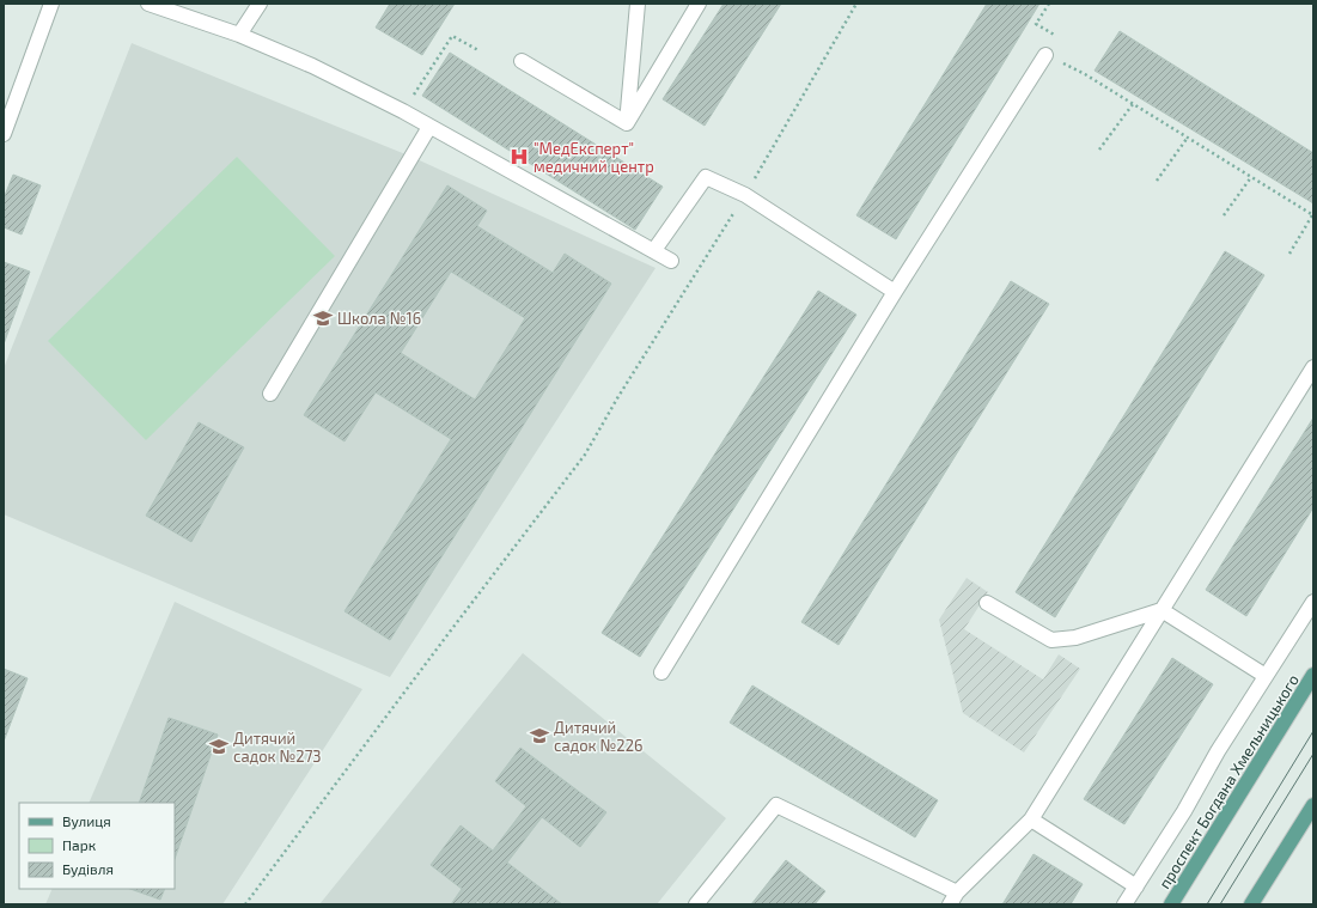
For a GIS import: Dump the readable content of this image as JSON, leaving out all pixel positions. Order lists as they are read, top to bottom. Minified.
{"streets":{"main road":["проспект Богдана Хмельницького"]},"places":{"hospital":["\"МедЕксперт\" медичний центр"],"school or university":["Школа №16","Дитячий садок №226","Дитячий садок №273"]},"legend":["Вулиця","Парк","Будівля"]}
